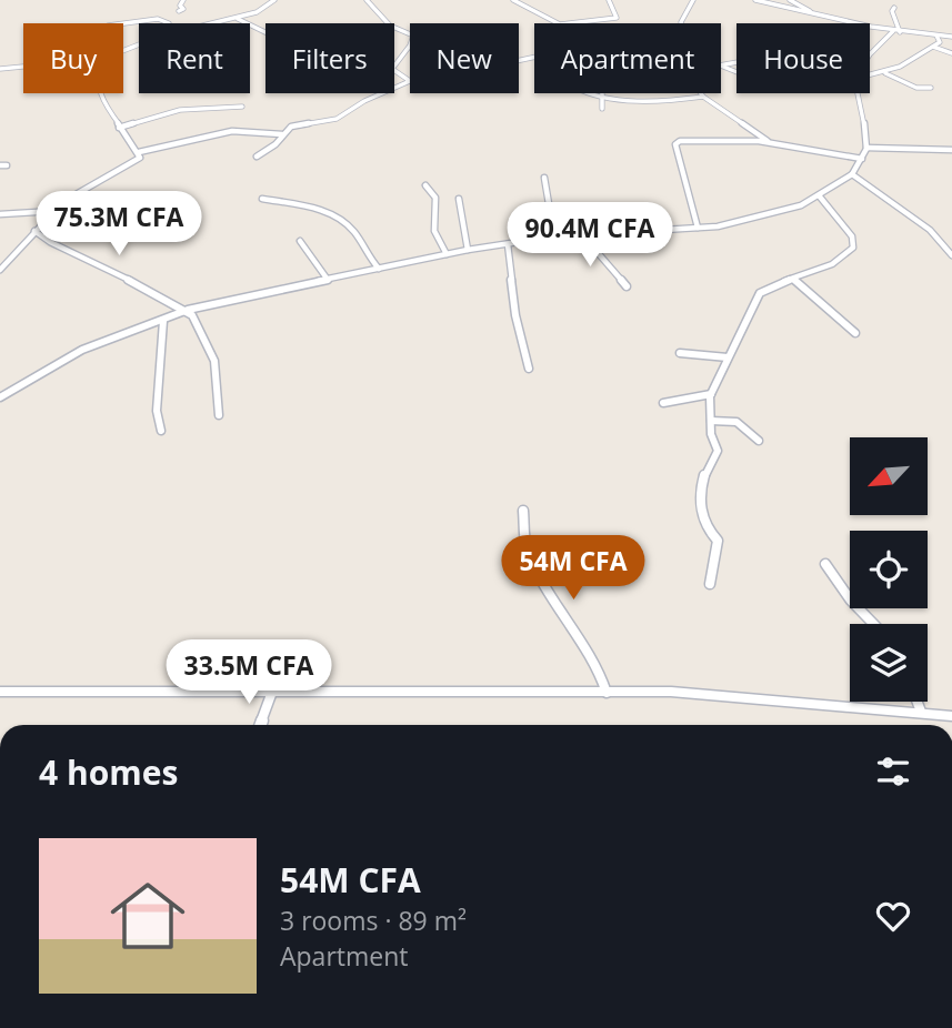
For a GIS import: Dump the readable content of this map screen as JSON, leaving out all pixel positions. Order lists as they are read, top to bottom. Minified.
{"north":"bottom left","page":{"chip":["Buy","Rent","Filters","New","Apartment","House"],"price":["75.3M CFA","90.4M CFA","54M CFA","33.5M CFA"],"heading":"4 homes","list":[{"name":"54M CFA","note":"3 rooms · 89 m² · Apartment"}]}}
